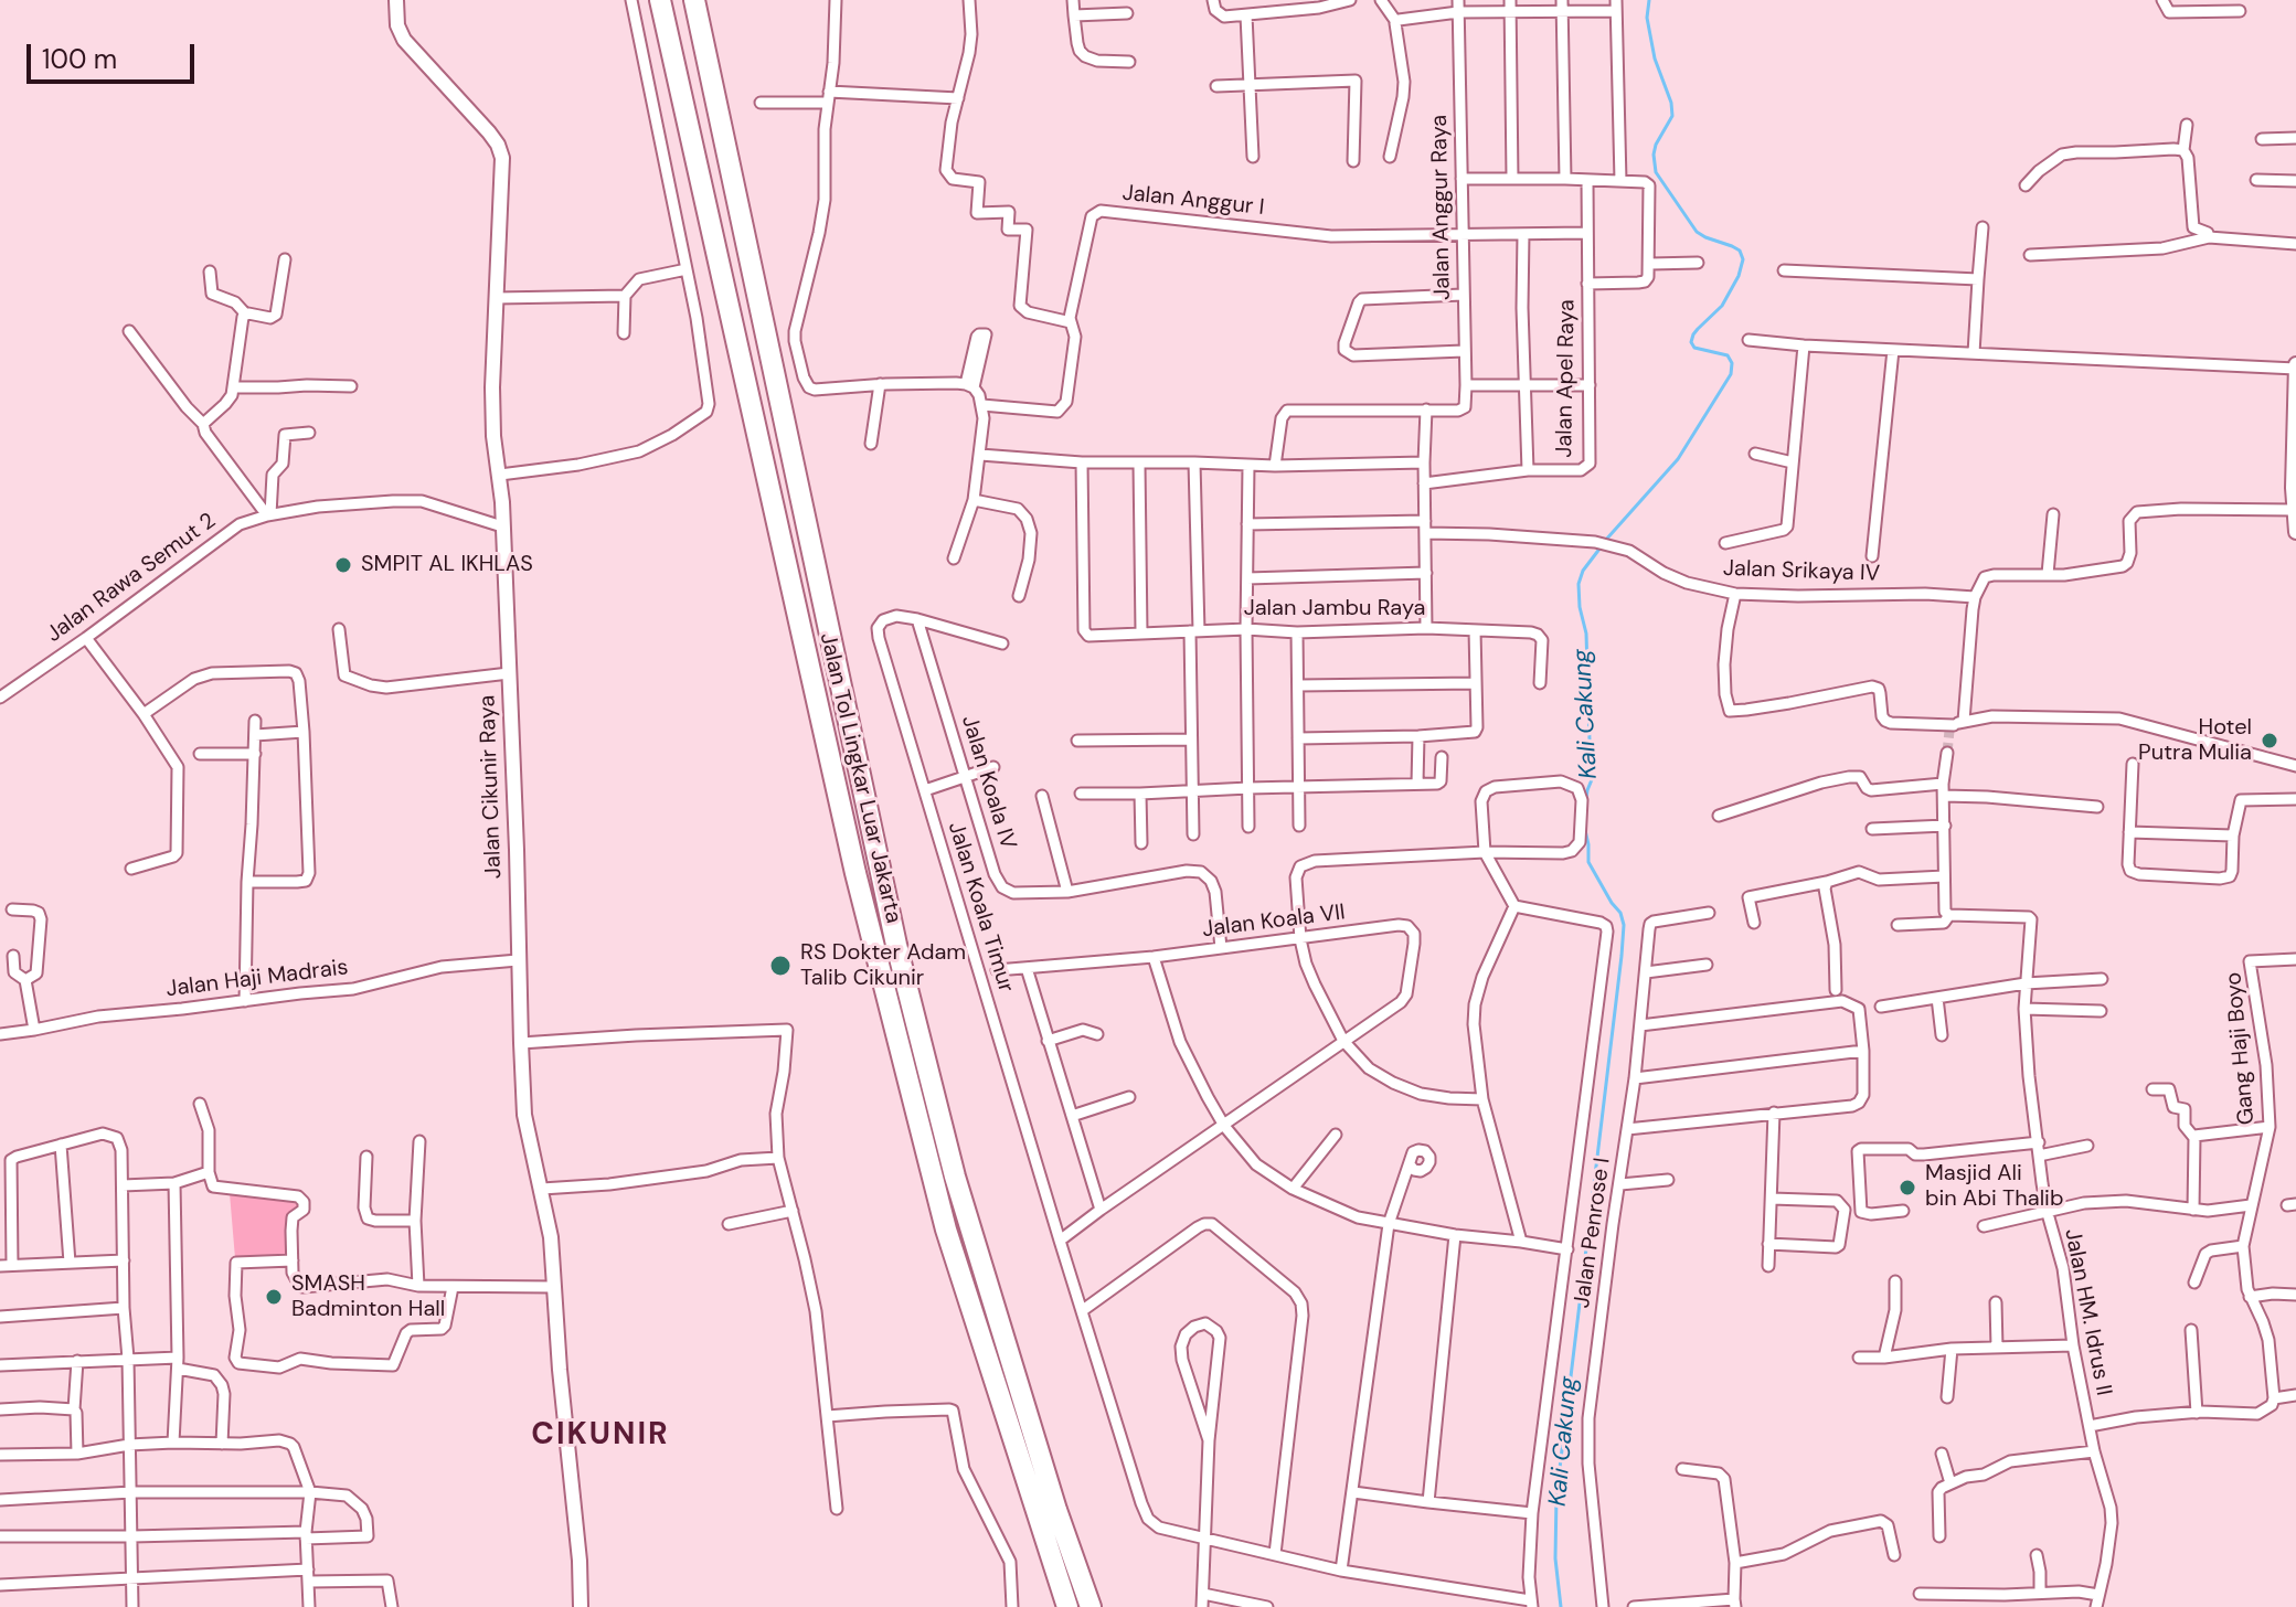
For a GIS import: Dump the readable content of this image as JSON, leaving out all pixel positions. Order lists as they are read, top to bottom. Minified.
{"streets":{"highway":["Jalan Tol Lingkar Luar Jakarta"],"street":["Jalan Anggur I","Jalan Anggur Raya","Jalan Apel Raya","Jalan Srikaya IV","Jalan Rawa Semut 2","Jalan Jambu Raya","Jalan Koala IV","Jalan Cikunir Raya","Jalan Koala Timur","Jalan Koala VII","Jalan Haji Madrais","Gang Haji Boyo","Jalan Penrose I","Jalan HM. Idrus II"]},"crossings":[["Jalan Anggur I","Jalan Anggur Raya"],["Jalan Anggur I","Jalan Apel Raya"],["Jalan Rawa Semut 2","Jalan Cikunir Raya"],["Jalan Koala IV","Jalan Koala Timur"],["Jalan Koala IV","Jalan Koala VII"],["Jalan Cikunir Raya","Jalan Haji Madrais"]],"districts":["CIKUNIR"],"water":["Kali Cakung"],"places":["SMPIT AL IKHLAS","Hotel Putra Mulia","RS Dokter Adam Talib Cikunir","Masjid Ali bin Abi Thalib","SMASH Badminton Hall"],"scale_bar":"100 m"}
